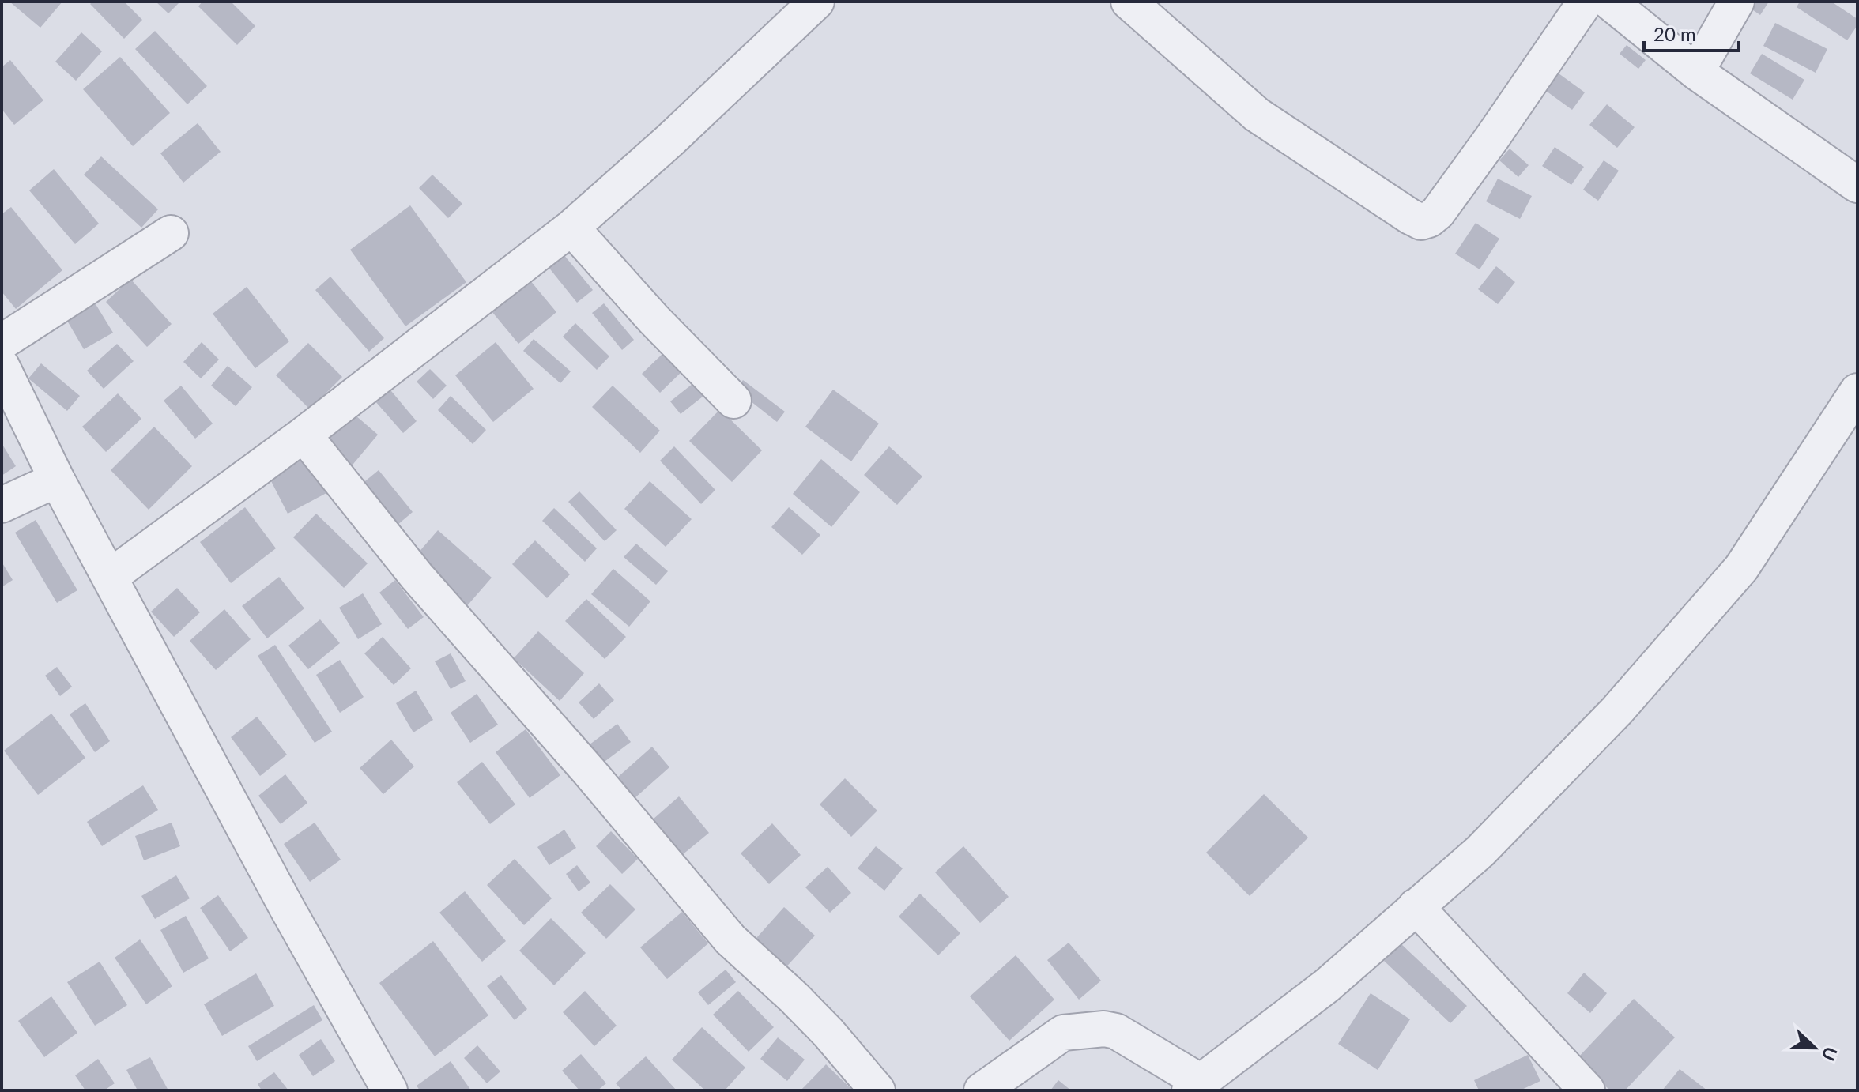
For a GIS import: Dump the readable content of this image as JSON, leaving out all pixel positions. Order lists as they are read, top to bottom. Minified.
{"scale_bar":"20 m","north":"right"}
